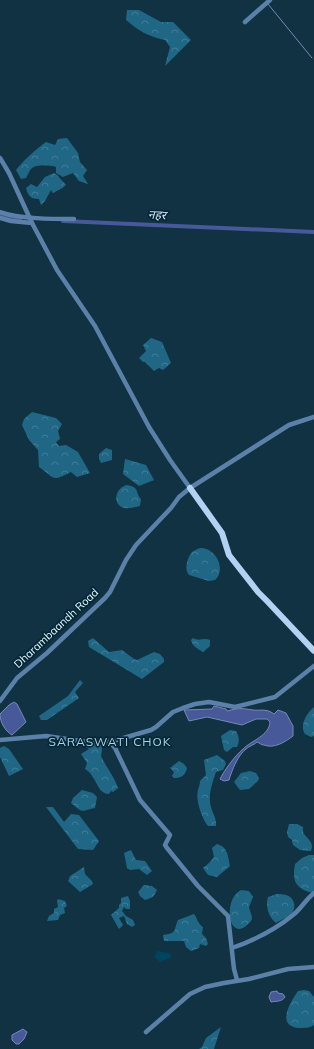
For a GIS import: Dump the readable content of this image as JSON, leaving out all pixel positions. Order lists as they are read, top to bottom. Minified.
{"streets":{"street":["Dharambaandh Road"]},"districts":["SARASWATI CHOK"],"water":["नहर"]}
